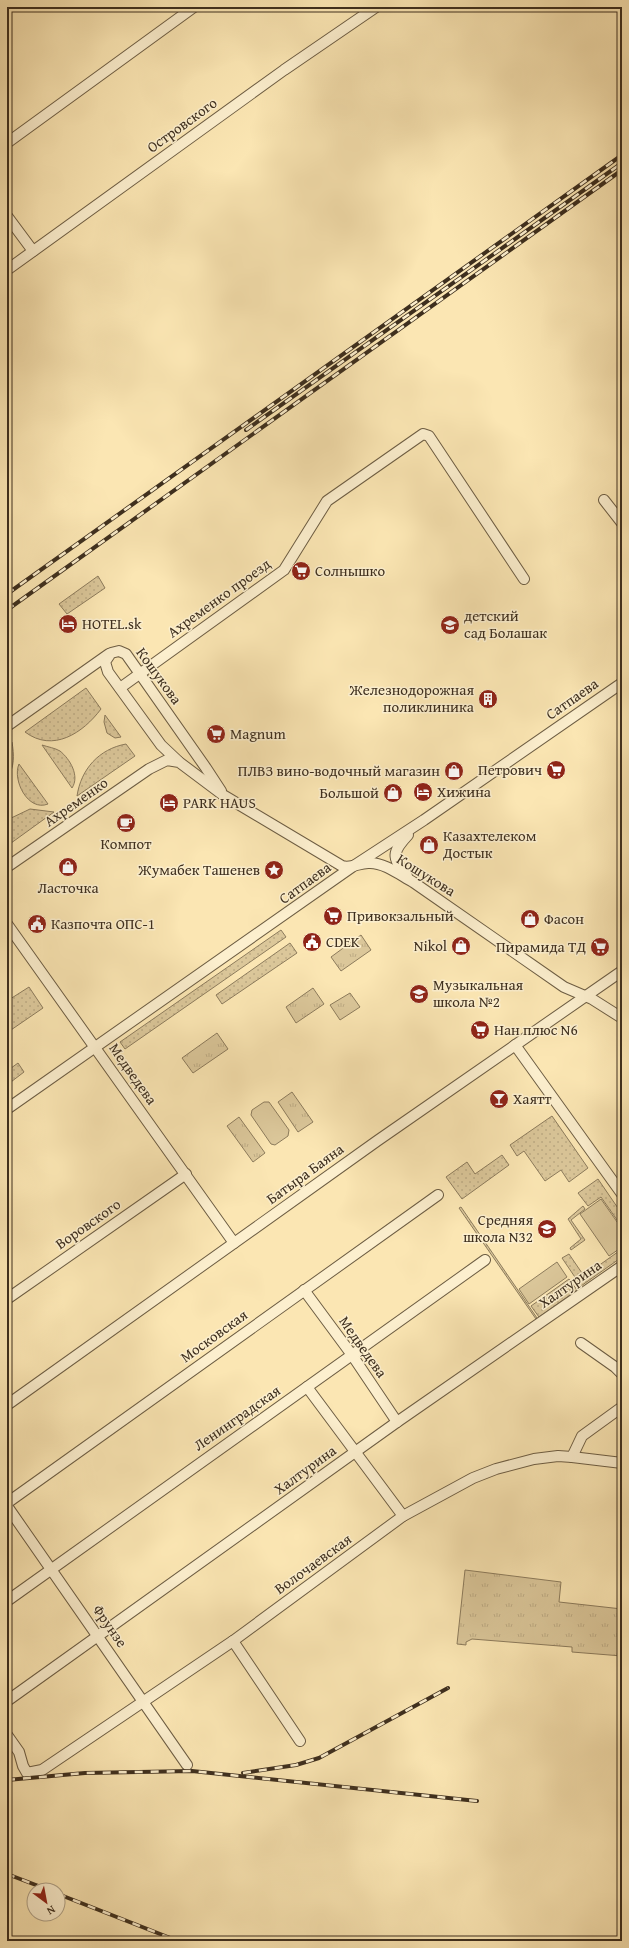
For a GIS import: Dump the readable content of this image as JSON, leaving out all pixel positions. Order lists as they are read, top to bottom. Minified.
{"streets":{"street":["Островского","Ахременко проезд","Кошукова","Сатпаева","Ахременко","Медведева","Батыра Баяна","Воровского","Халтурина","Московская","Ленинградская","Волочаевская","Фрунзе"]},"crossings":[["Ахременко проезд","Кошукова"],["Кошукова","Сатпаева"],["Кошукова","Ахременко"],["Кошукова","Батыра Баяна"],["Сатпаева","Медведева"],["Медведева","Батыра Баяна"],["Медведева","Воровского"],["Медведева","Халтурина"],["Медведева","Московская"],["Медведева","Ленинградская"],["Халтурина","Фрунзе"],["Московская","Фрунзе"],["Ленинградская","Фрунзе"],["Волочаевская","Фрунзе"]],"places":{"supermarket":["Солнышко","Magnum","Петрович","Привокзальный","Пирамида ТД","Нан плюс N6"],"hotel":["HOTEL.sk","Хижина","PARK HAUS"],"school or university":["детский сад Болашак","Музыкальная школа №2","Средняя школа N32"],"building":["Железнодорожная поликлиника"],"shop":["ПЛВЗ вино-водочный магазин","Большой","Казахтелеком Достык","Ласточка","Фасон","Nikol"],"cafe":["Компот"],"place":["Жумабек Ташенев"],"public building":["Казпочта ОПС-1","CDEK"],"bar":["Хаятт"]},"north":"bottom right"}
